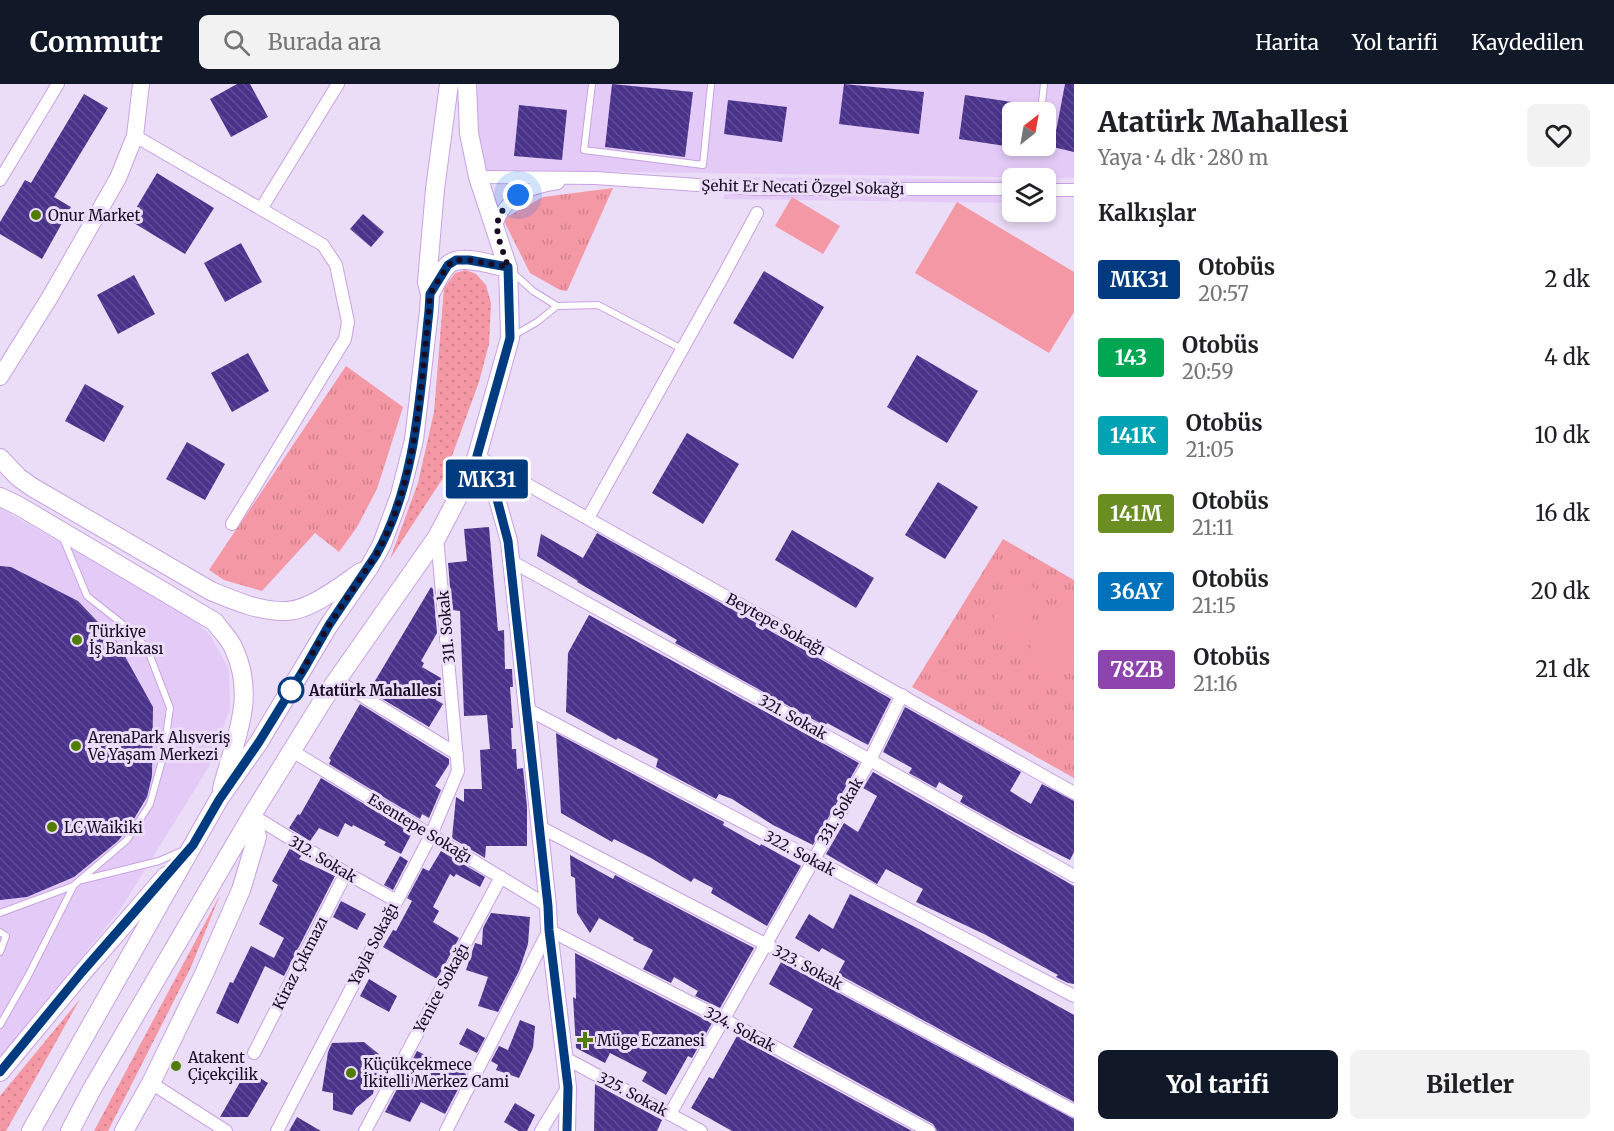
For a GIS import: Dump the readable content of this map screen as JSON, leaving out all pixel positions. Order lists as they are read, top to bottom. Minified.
{"streets":{"street":["Şehit Er Necati Özgel Sokağı","Beytepe Sokağı","311. Sokak","321. Sokak","331. Sokak","Esentepe Sokağı","322. Sokak","312. Sokak","Yayla Sokağı","Kiraz Çıkmazı","323. Sokak","Yenice Sokağı","324. Sokak","325. Sokak"]},"crossings":[["Beytepe Sokağı","331. Sokak"],["311. Sokak","Yayla Sokağı"],["321. Sokak","331. Sokak"],["331. Sokak","322. Sokak"],["331. Sokak","323. Sokak"],["331. Sokak","324. Sokak"],["331. Sokak","325. Sokak"],["Esentepe Sokağı","Yayla Sokağı"],["Esentepe Sokağı","Yenice Sokağı"],["312. Sokak","Yayla Sokağı"],["312. Sokak","Kiraz Çıkmazı"]],"places":{"other":["Onur Market","Türkiye İş Bankası","Atatürk Mahallesi","ArenaPark Alışveriş Ve Yaşam Merkezi","LC Waikiki","Atakent Çiçekçilik","Küçükçekmece İkitelli Merkez Cami"],"health":["Müge Eczanesi"]},"lines":["bus line MK31"],"north":"top right","page":{"header":"Commutr","search":"Burada ara","nav":["Harita","Yol tarifi","Kaydedilen"],"on_map":"MK31","heading":[["Atatürk Mahallesi","Yaya · 4 dk · 280 m"],"Kalkışlar"],"list":[{"mark":"MK31","name":"Otobüs","note":"20:57","value":"2 dk"},{"mark":"143","name":"Otobüs","note":"20:59","value":"4 dk"},{"mark":"141K","name":"Otobüs","note":"21:05","value":"10 dk"},{"mark":"141M","name":"Otobüs","note":"21:11","value":"16 dk"},{"mark":"36AY","name":"Otobüs","note":"21:15","value":"20 dk"},{"mark":"78ZB","name":"Otobüs","note":"21:16","value":"21 dk"}],"buttons":["Yol tarifi","Biletler"]}}
